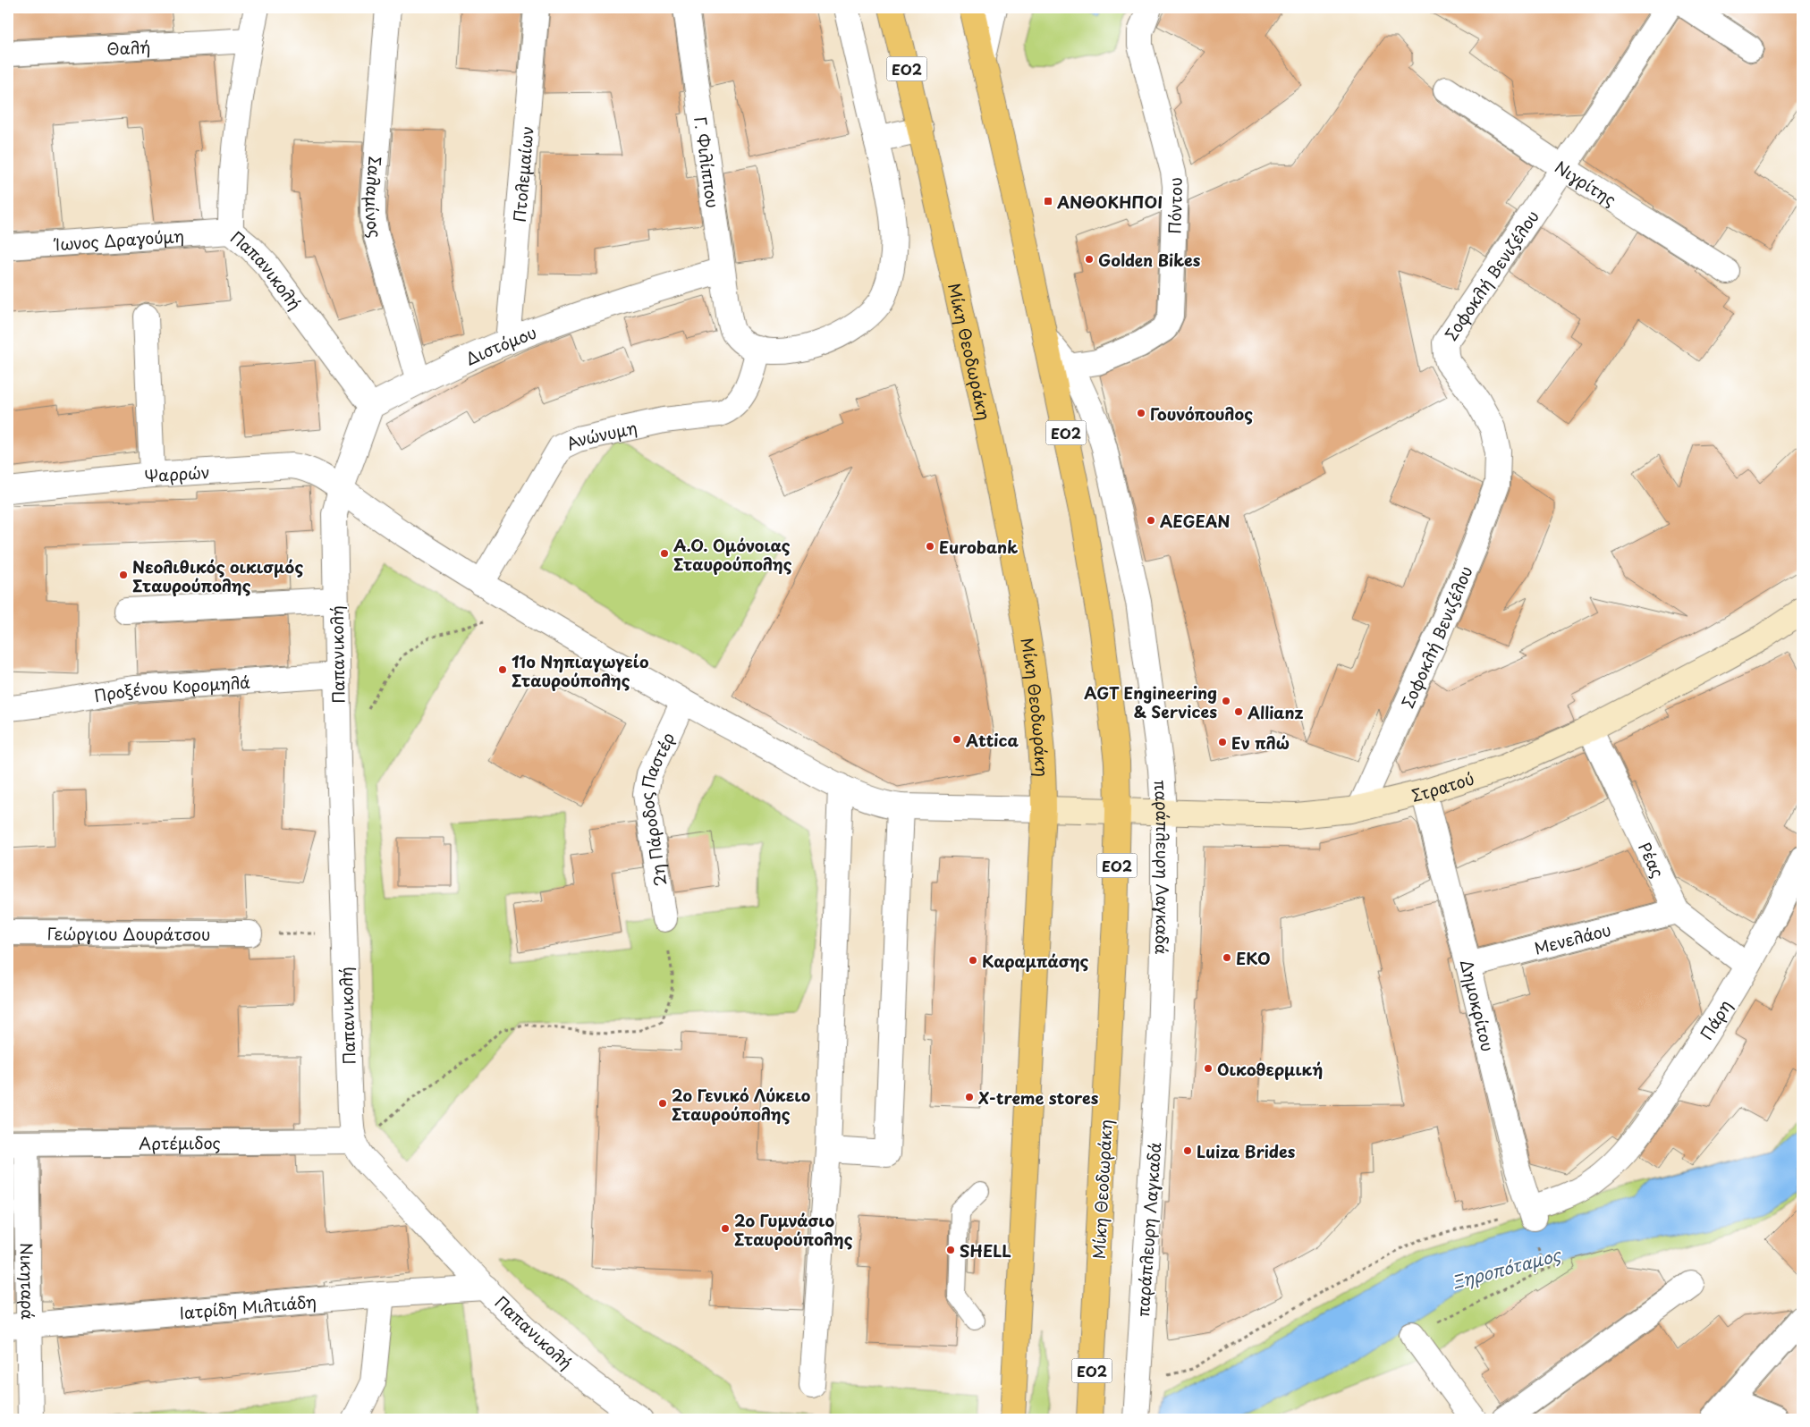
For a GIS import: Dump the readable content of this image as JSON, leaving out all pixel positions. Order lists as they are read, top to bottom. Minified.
{"streets":{"highway":["ΕΟ2","Μίκη Θεοδωράκη"],"main road":["Στρατού"],"street":["Θαλή","Γ. Φιλίππου","Πτολεμαίων","Νιγρίτης","Σαλαμίνος","Πόντου","Ίωνος Δραγούμη","Παπανικολή","Σοφοκλή Βενιζέλου","Διστόμου","Ανώνυμη","Ψαρρών","Προξένου Κορομηλά","2η Πάροδος Παστέρ","Ρέας","παράπλευρη Λαγκαδά","Γεώργιου Δουράτσου","Μενελάου","Δημοκρίτου","Πάρη","Αρτέμιδος","Νικηταρά","Ιατρίδη Μιλτιάδη"]},"crossings":[["Θαλή","Παπανικολή"],["Γ. Φιλίππου","Διστόμου"],["Γ. Φιλίππου","Ανώνυμη"],["Πτολεμαίων","Διστόμου"],["Νιγρίτης","Σοφοκλή Βενιζέλου"],["Σαλαμίνος","Διστόμου"],["Πόντου","παράπλευρη Λαγκαδά"],["Ίωνος Δραγούμη","Παπανικολή"],["Παπανικολή","Διστόμου"],["Παπανικολή","Ψαρρών"],["Παπανικολή","Προξένου Κορομηλά"],["Παπανικολή","Αρτέμιδος"],["Παπανικολή","Ιατρίδη Μιλτιάδη"],["Σοφοκλή Βενιζέλου","Στρατού"],["Μίκη Θεοδωράκη","Ψαρρών"],["Μίκη Θεοδωράκη","Στρατού"],["Μίκη Θεοδωράκη","παράπλευρη Λαγκαδά"],["Ανώνυμη","Ψαρρών"],["Ψαρρών","Στρατού"],["Ψαρρών","2η Πάροδος Παστέρ"],["Στρατού","Ρέας"],["Στρατού","παράπλευρη Λαγκαδά"],["Στρατού","Δημοκρίτου"],["Ρέας","Μενελάου"],["Ρέας","Πάρη"],["Μενελάου","Δημοκρίτου"],["Δημοκρίτου","Πάρη"],["Αρτέμιδος","Νικηταρά"],["Νικηταρά","Ιατρίδη Μιλτιάδη"]],"water":["Ξηροπόταμος"],"places":{"transit":["ΑΝΘΟΚΗΠΟΙ"],"other":["Golden Bikes","Γουνόπουλος","AEGEAN","Eurobank","Α.Ο. Ομόνοιας Σταυρούπολης","Νεολιθικός οικισμός Σταυρούπολης","11ο Νηπιαγωγείο Σταυρούπολης","AGT Engineering & Services","Allianz","Attica","Εν πλώ","EKO","Καραμπάσης","Οικοθερμική","X-treme stores","2ο Γενικό Λύκειο Σταυρούπολης","Luiza Brides","2ο Γυμνάσιο Σταυρούπολης","SHELL"]}}
